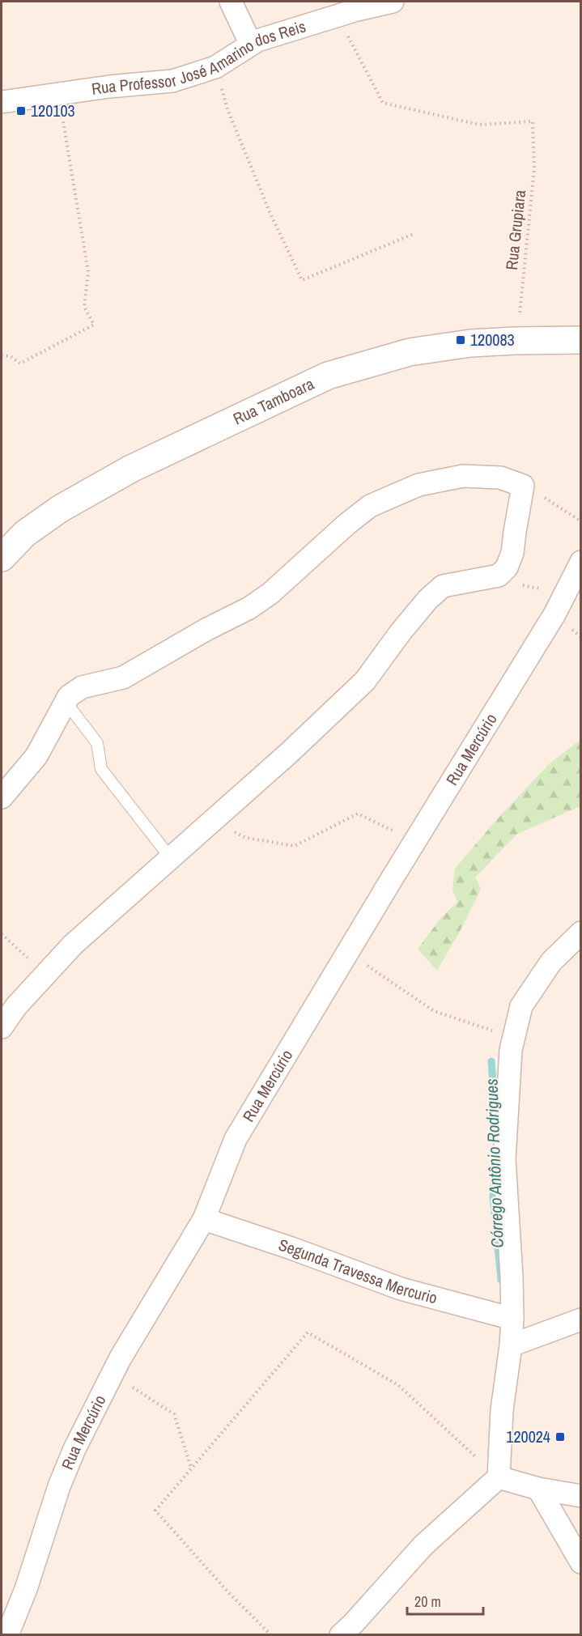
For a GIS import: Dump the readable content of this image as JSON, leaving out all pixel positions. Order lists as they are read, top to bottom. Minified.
{"streets":{"street":["Rua Professor José Amarino dos Reis","Rua Tamboara","Rua Mercúrio","Segunda Travessa Mercurio"],"path":["Rua Grupiara"]},"crossings":[["Rua Professor José Amarino dos Reis","Rua Grupiara"],["Rua Grupiara","Rua Tamboara"],["Rua Mercúrio","Segunda Travessa Mercurio"]],"water":["Córrego Antônio Rodrigues"],"places":{"transit":["120103","120083","120024"]},"scale_bar":"20 m"}
